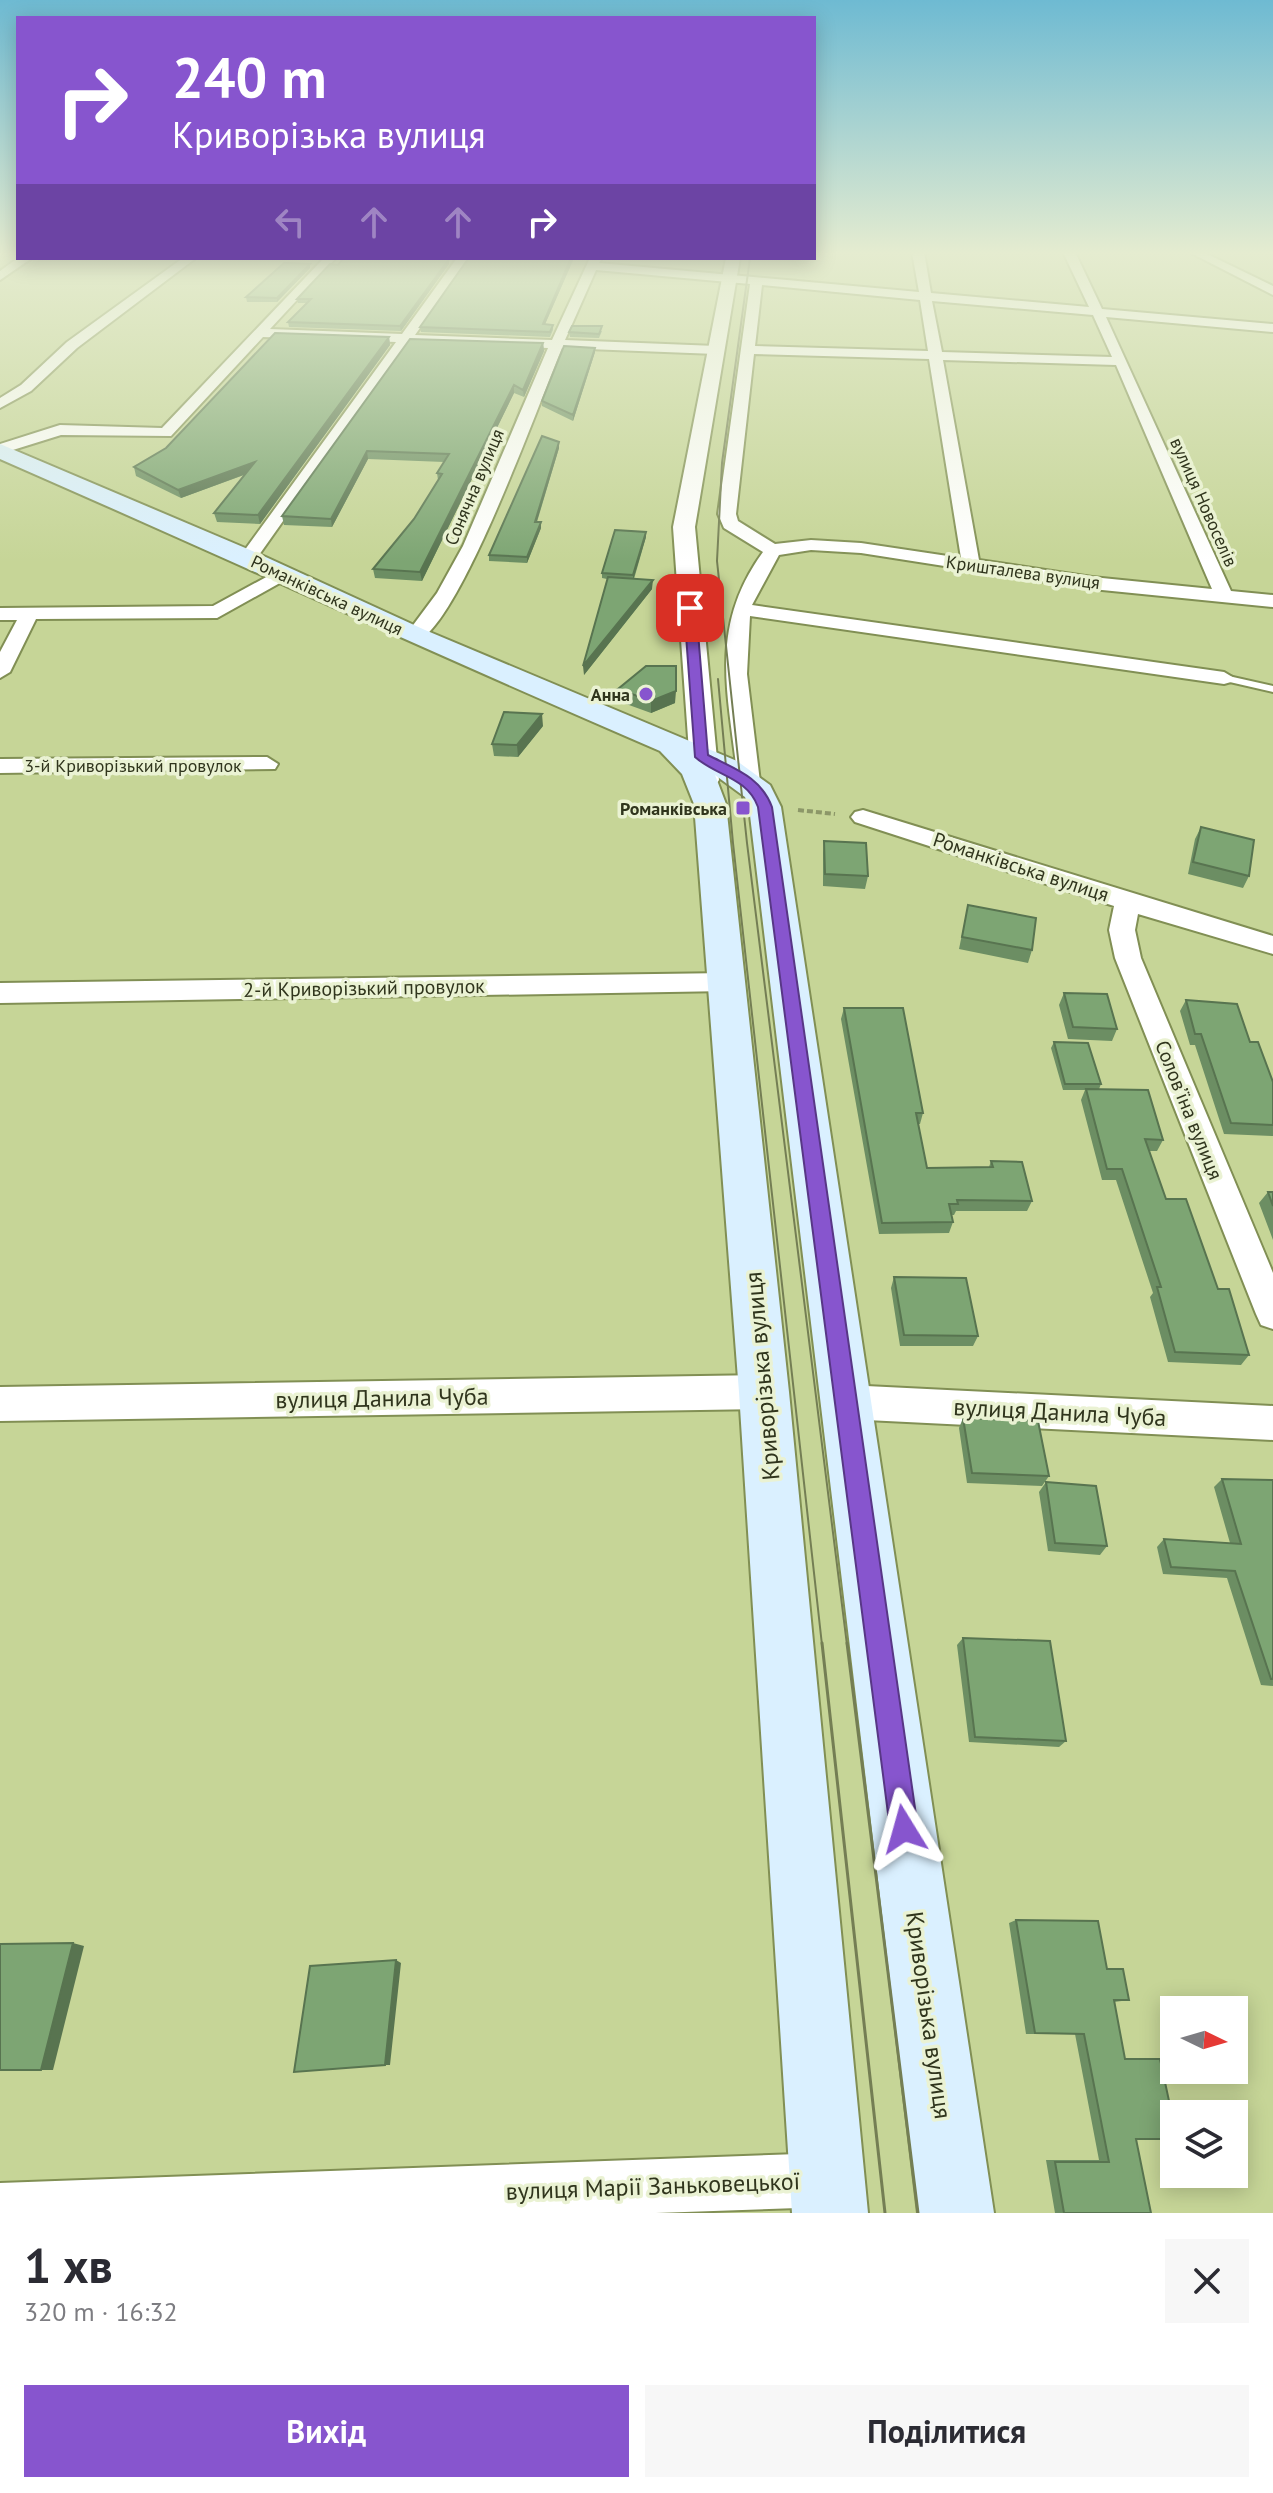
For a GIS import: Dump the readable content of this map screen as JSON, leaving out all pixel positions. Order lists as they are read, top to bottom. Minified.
{"streets":{"main road":["Романківська вулиця","Криворізька вулиця"],"street":["Сонячна вулиця","вулиця Новоселів","Кришталева вулиця","3-й Криворізький провулок","2-й Криворізький провулок","Соловʼїна вулиця","вулиця Данила Чуба","вулиця Марії Заньковецької"]},"crossings":[["Сонячна вулиця","Романківська вулиця"],["вулиця Новоселів","Кришталева вулиця"],["Романківська вулиця","Соловʼїна вулиця"],["Романківська вулиця","Криворізька вулиця"],["2-й Криворізький провулок","Криворізька вулиця"],["Криворізька вулиця","вулиця Данила Чуба"],["Криворізька вулиця","вулиця Марії Заньковецької"]],"places":{"other":["Анна"],"transit":["Романківська"]},"north":"right","page":{"turn":["240 m","Криворізька вулиця"],"heading":["1 хв","320 m · 16:32"],"buttons":["Вихід","Поділитися"]}}
